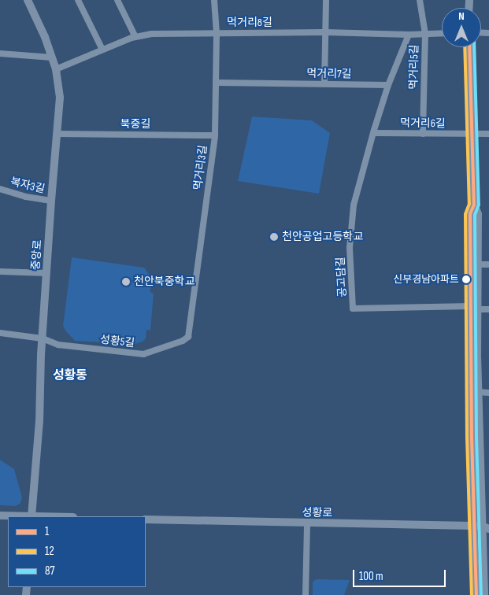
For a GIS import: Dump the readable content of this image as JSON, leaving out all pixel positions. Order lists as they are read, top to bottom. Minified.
{"streets":{"street":["먹거리8길","먹거리5길","먹거리7길","먹거리6길","북중길","먹거리3길","복자3길","중앙로","공고담길","성황5길","성황로"]},"crossings":[["먹거리8길","먹거리5길"],["먹거리8길","먹거리3길"],["먹거리8길","중앙로"],["먹거리5길","먹거리6길"],["먹거리7길","먹거리3길"],["먹거리7길","공고담길"],["먹거리6길","공고담길"],["북중길","먹거리3길"],["북중길","중앙로"],["먹거리3길","성황5길"],["복자3길","중앙로"],["중앙로","성황5길"]],"districts":["성황동"],"places":["천안공업고등학교","신부경남아파트","천안북중학교"],"lines":["transit line 1","transit line 12","transit line 87"],"legend":["1","12","87"],"scale_bar":"100 m","north":"top"}
